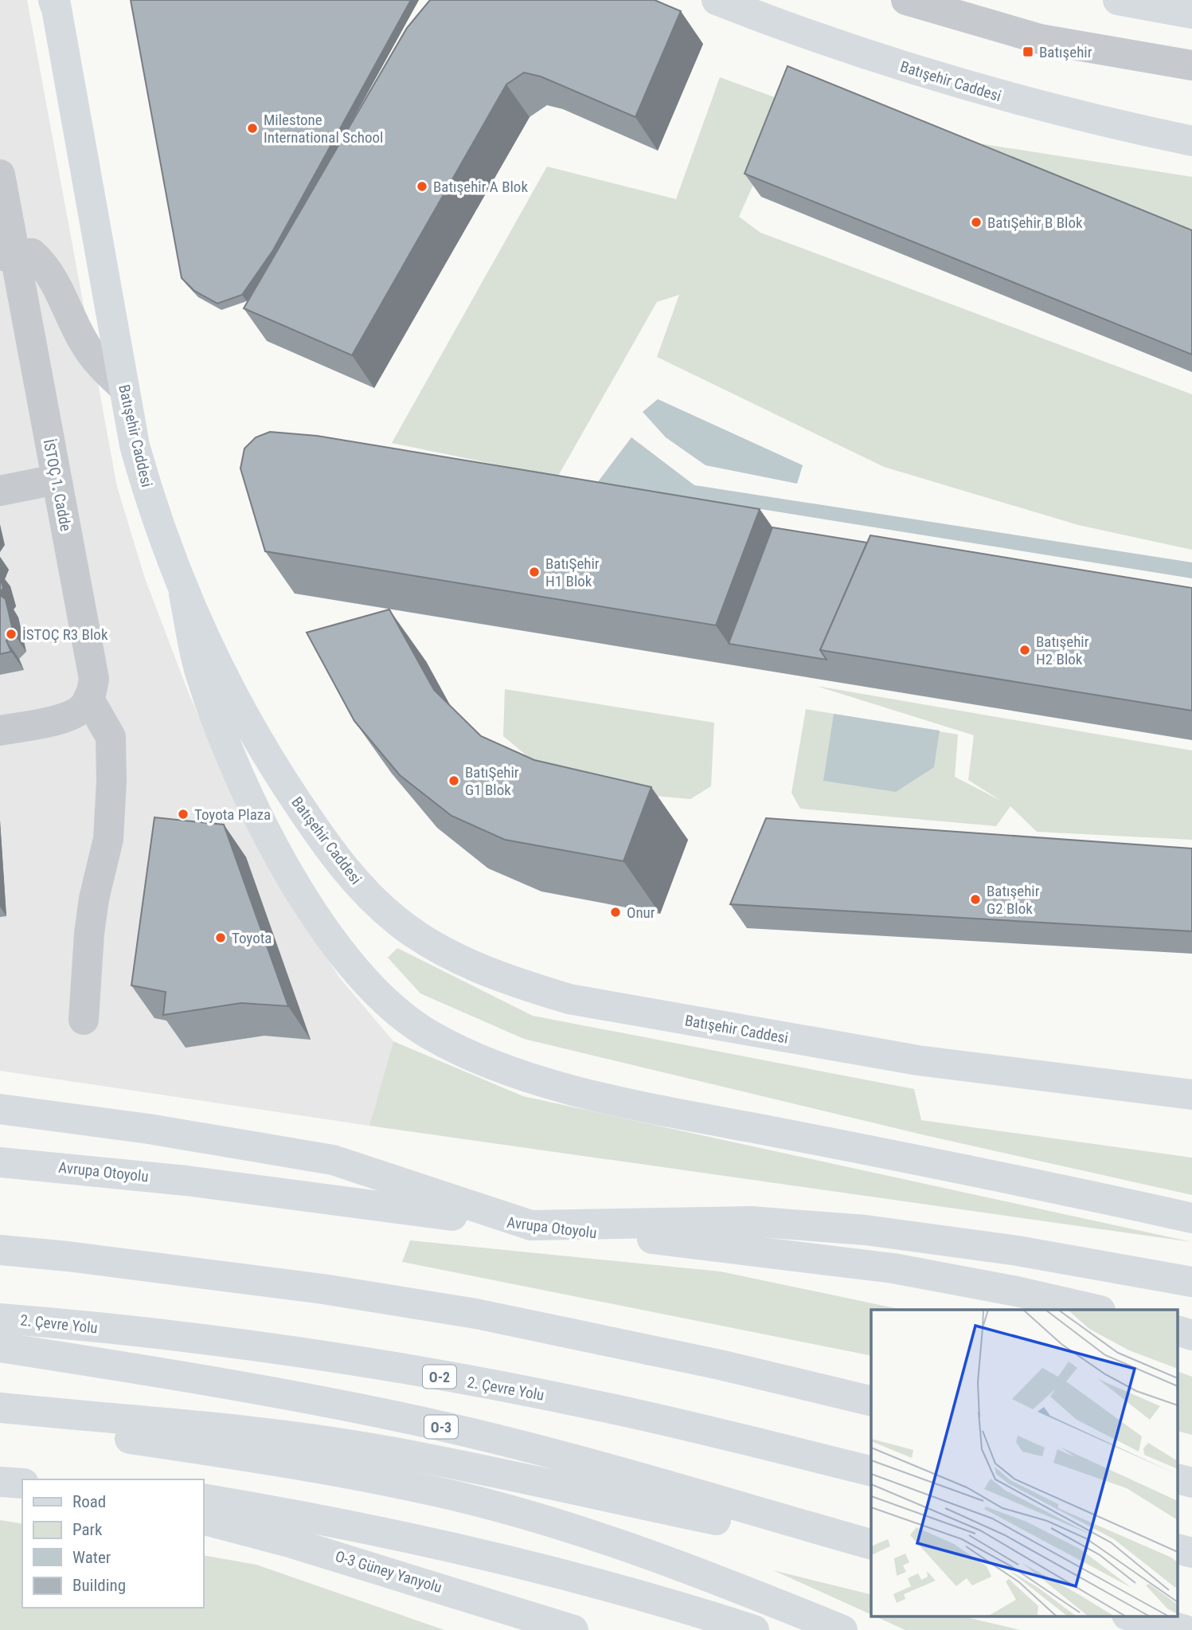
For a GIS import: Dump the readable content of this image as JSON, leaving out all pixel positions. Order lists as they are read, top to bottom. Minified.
{"streets":{"main road":["Batışehir Caddesi","Avrupa Otoyolu","2. Çevre Yolu","O-2","O-3","O-3 Güney Yanyolu"],"street":["İSTOÇ 1. Cadde"]},"places":{"transit":["Batışehir"],"other":["Milestone International School","Batışehir A Blok","BatıŞehir B Blok","BatıŞehir H1 Blok","İSTOÇ R3 Blok","Batışehir H2 Blok","BatıŞehir G1 Blok","Toyota Plaza","Batışehir G2 Blok","Onur","Toyota"]},"legend":["Road","Park","Water","Building"]}
